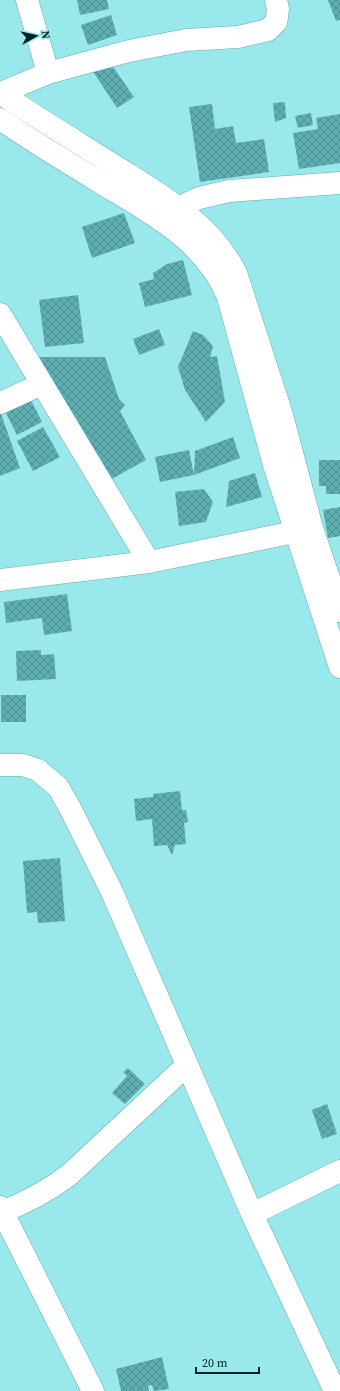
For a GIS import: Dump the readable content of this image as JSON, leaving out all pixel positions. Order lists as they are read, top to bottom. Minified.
{"scale_bar":"20 m","north":"right"}
